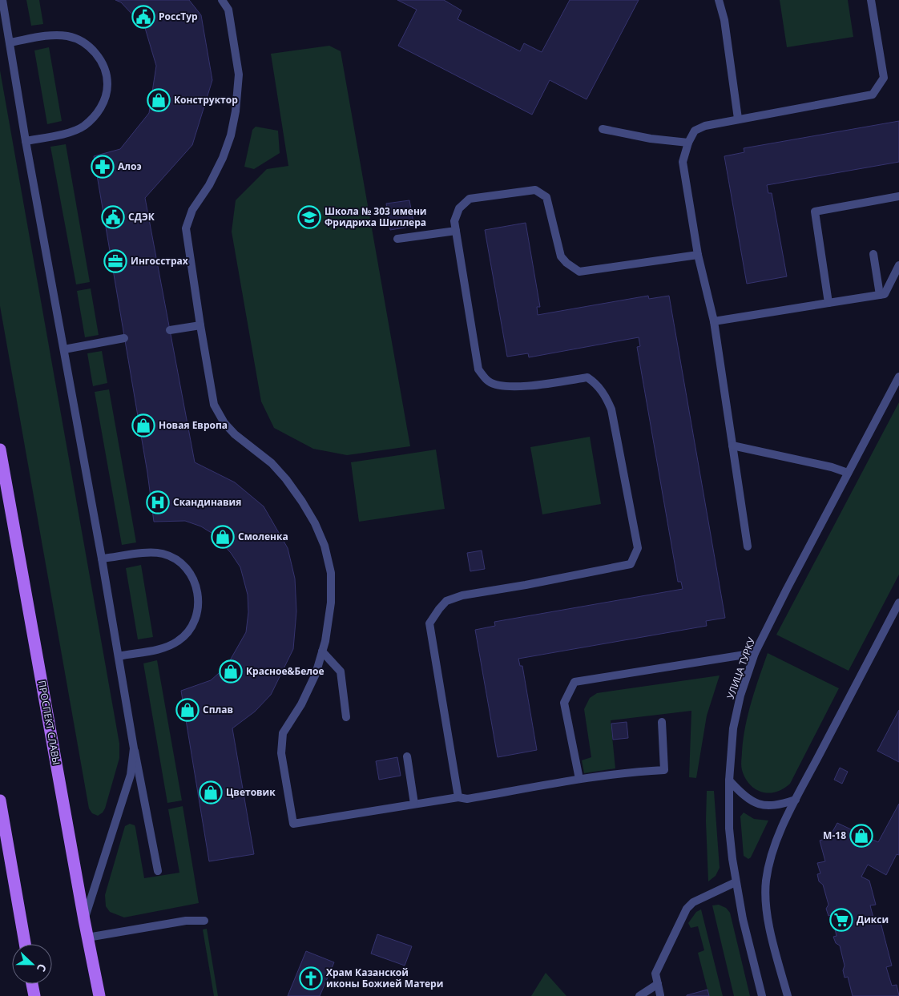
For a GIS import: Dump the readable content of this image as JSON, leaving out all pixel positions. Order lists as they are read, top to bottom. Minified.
{"streets":{"main road":["ПРОСПЕКТ СЛАВЫ"],"street":["УЛИЦА ТУРКУ"]},"places":{"public building":["РоссТур","СДЭК"],"shop":["Конструктор","Новая Европа","Смоленка","Красное&Белое","Сплав","Цветовик","M-18"],"pharmacy":["Алоэ"],"school or university":["Школа № 303 имени Фридриха Шиллера"],"office":["Ингосстрах"],"hospital":["Скандинавия"],"supermarket":["Дикси"],"church":["Храм Казанской иконы Божией Матери"]},"north":"right"}
